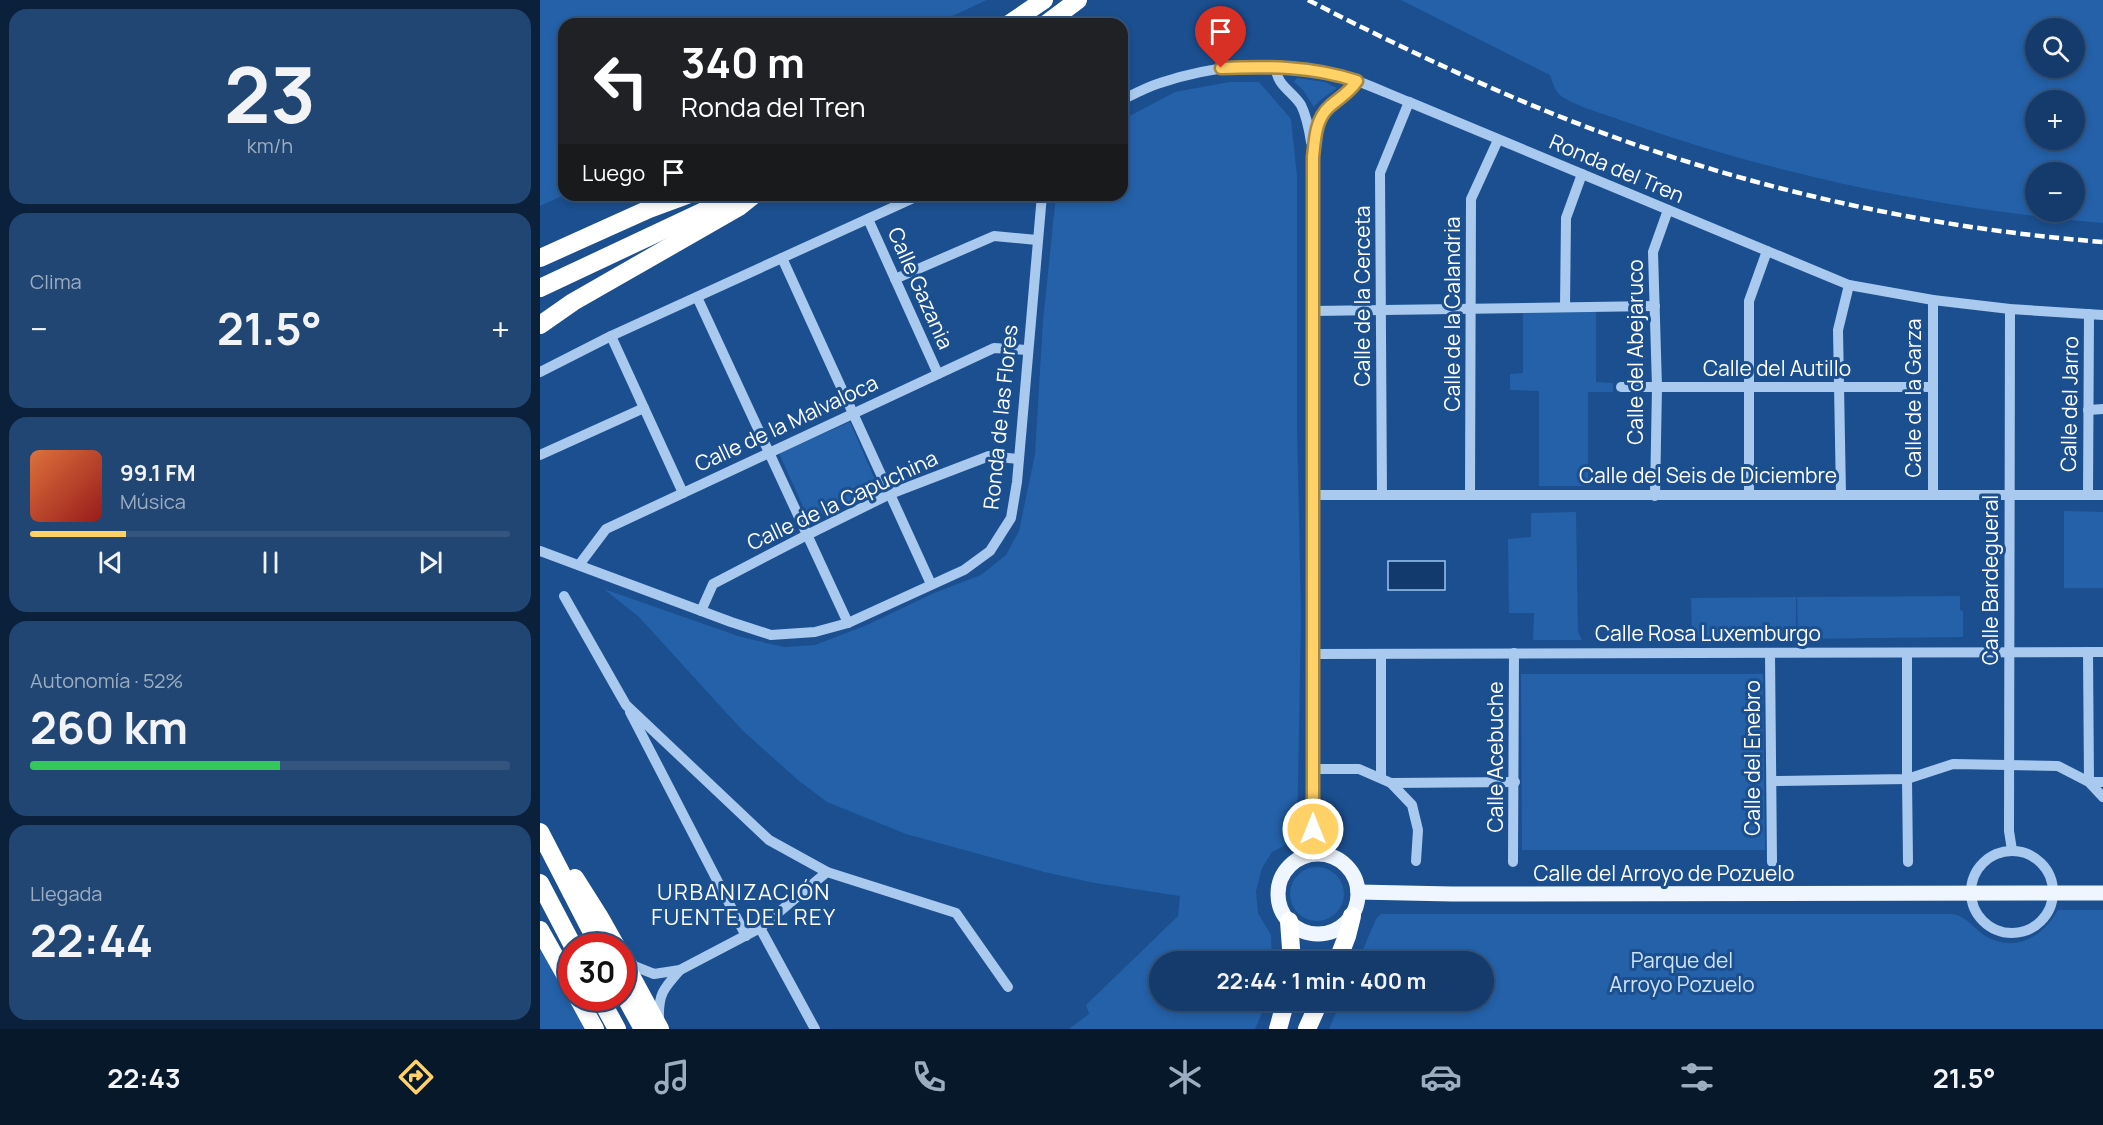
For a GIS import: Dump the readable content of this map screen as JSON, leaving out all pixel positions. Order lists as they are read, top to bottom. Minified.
{"streets":{"main road":["Calle del Arroyo de Pozuelo"],"street":["Ronda del Tren","Calle Gazania","Calle de la Cerceta","Calle de la Calandria","Calle del Abejaruco","Calle del Autillo","Calle de la Garza","Calle del Jarro","Ronda de las Flores","Calle de la Malvaloca","Calle del Seis de Diciembre","Calle de la Capuchina","Calle Bardegueral","Calle Rosa Luxemburgo","Calle Acebuche","Calle del Enebro"]},"crossings":[["Ronda del Tren","Calle de la Cerceta"],["Ronda del Tren","Calle de la Calandria"],["Ronda del Tren","Calle del Abejaruco"],["Ronda del Tren","Calle de la Garza"],["Ronda del Tren","Calle del Jarro"],["Ronda del Tren","Calle Bardegueral"],["Calle Gazania","Calle de la Malvaloca"],["Calle de la Cerceta","Calle del Seis de Diciembre"],["Calle de la Calandria","Calle del Seis de Diciembre"],["Calle del Abejaruco","Calle del Autillo"],["Calle del Abejaruco","Calle del Seis de Diciembre"],["Calle del Autillo","Calle de la Garza"],["Calle de la Garza","Calle del Seis de Diciembre"],["Calle del Jarro","Calle del Seis de Diciembre"],["Ronda de las Flores","Calle de la Malvaloca"],["Ronda de las Flores","Calle de la Capuchina"],["Calle del Seis de Diciembre","Calle Bardegueral"],["Calle Bardegueral","Calle Rosa Luxemburgo"],["Calle Rosa Luxemburgo","Calle Acebuche"],["Calle Rosa Luxemburgo","Calle del Enebro"]],"districts":["URBANIZACIÓN FUENTE DEL REY"],"parks":["Parque del Arroyo Pozuelo"],"page":{"tile":[["23","km/h"],"Clima",["Autonomía · 52%","260 km"],["Llegada","22:44"]],"map_buttons":["+","−"],"turn":["340 m","Ronda del Tren"],"then":"Luego","heat":["−","21.5°","+"],"song":["99.1 FM","Música"],"limit":"30","trip":"22:44 · 1 min · 400 m","tabs":["22:43","21.5°"]}}
